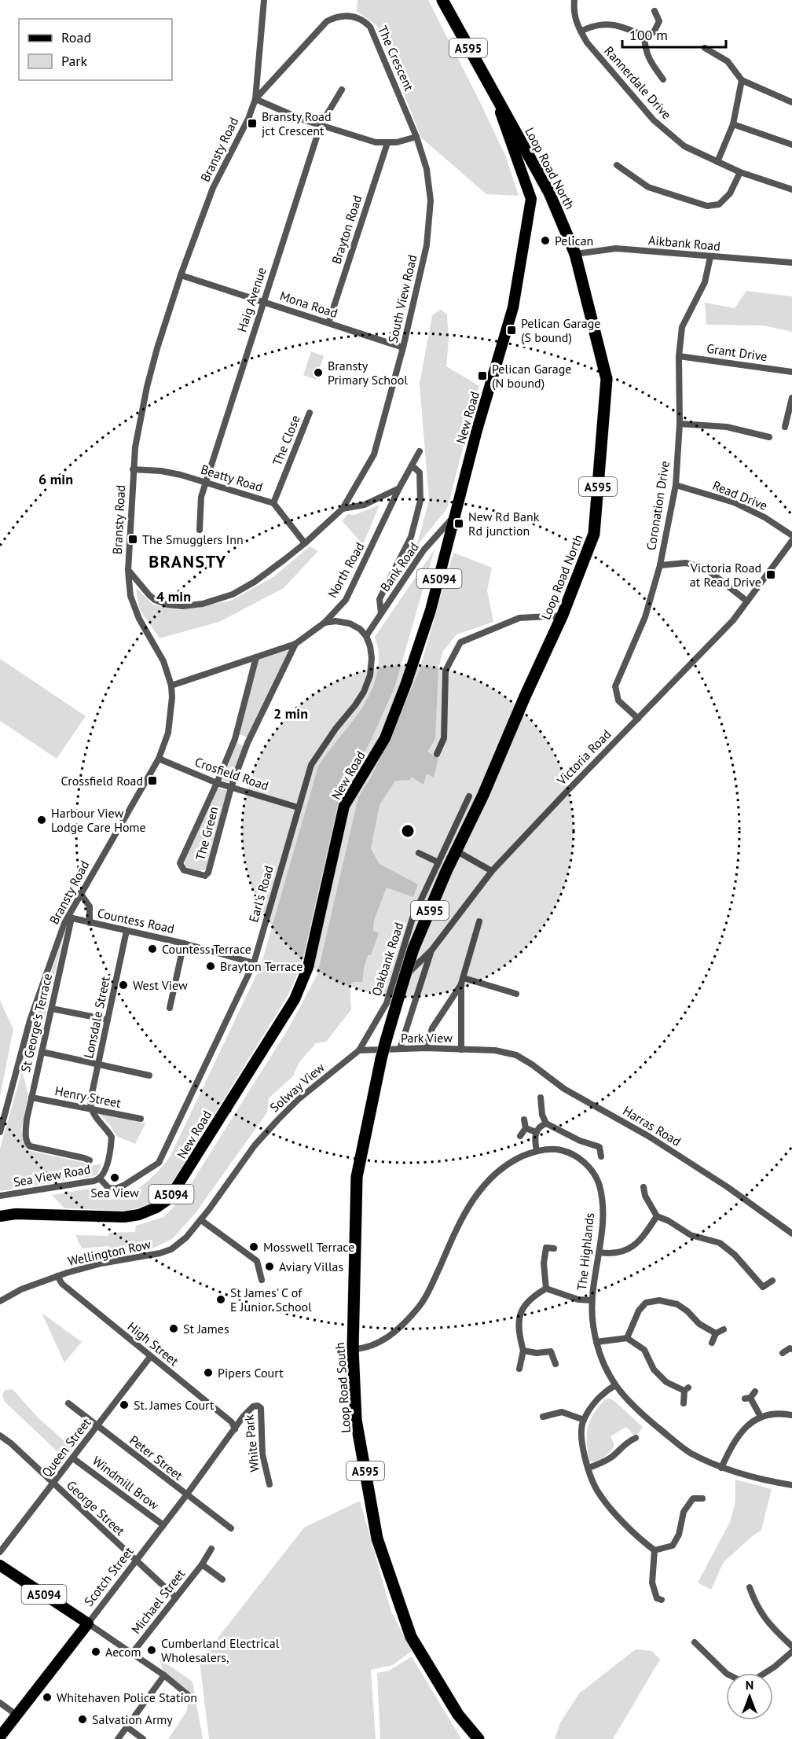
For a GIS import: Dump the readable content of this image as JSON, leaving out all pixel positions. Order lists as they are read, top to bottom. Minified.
{"streets":{"highway":["A595","Loop Road North","Loop Road South"],"main road":["New Road","A5094","Scotch Street"],"street":["The Crescent","Rannerdale Drive","Bransty Road","Brayton Road","Aikbank Road","South View Road","Haig Avenue","Mona Road","Grant Drive","The Close","Beatty Road","Read Drive","Coronation Drive","Bank Road","North Road","Victoria Road","Crosfield Road","The Green","Earl's Road","Countess Road","Oakbank Road","Lonsdale Street","St George's Terrace","Park View","Solway View","Henry Street","Harras Road","Sea View Road","The Highlands","Wellington Row","High Street","White Park","Queen Street","Peter Street","Windmill Brow","George Street","Michael Street"]},"crossings":[["A595","Loop Road North"],["A595","New Road"],["The Crescent","Bransty Road"],["The Crescent","South View Road"],["Bransty Road","South View Road"],["Bransty Road","Mona Road"],["Bransty Road","Beatty Road"],["Bransty Road","North Road"],["Bransty Road","Crosfield Road"],["Bransty Road","Countess Road"],["Bransty Road","St George's Terrace"],["Loop Road North","Aikbank Road"],["Loop Road North","New Road"],["Loop Road North","Oakbank Road"],["Loop Road North","Loop Road South"],["Brayton Road","Mona Road"],["Aikbank Road","Coronation Drive"],["South View Road","Mona Road"],["South View Road","Beatty Road"],["Haig Avenue","Mona Road"],["Haig Avenue","Beatty Road"],["Grant Drive","Coronation Drive"],["New Road","Bank Road"],["The Close","Beatty Road"],["Read Drive","Coronation Drive"],["Coronation Drive","Victoria Road"],["Bank Road","Earl's Road"],["North Road","The Green"],["A5094","Scotch Street"],["Victoria Road","Oakbank Road"],["Crosfield Road","The Green"],["Crosfield Road","Earl's Road"],["Earl's Road","Countess Road"],["Earl's Road","Sea View Road"],["Countess Road","Lonsdale Street"],["Countess Road","St George's Terrace"],["Oakbank Road","Park View"],["Oakbank Road","Solway View"],["Oakbank Road","Loop Road South"],["Lonsdale Street","Henry Street"],["Lonsdale Street","Sea View Road"],["St George's Terrace","Henry Street"],["Park View","Solway View"],["Park View","Harras Road"],["Solway View","Wellington Row"],["Henry Street","Sea View Road"],["The Highlands","Loop Road South"],["Wellington Row","High Street"],["High Street","White Park"],["High Street","Queen Street"],["High Street","Scotch Street"],["White Park","Scotch Street"],["Queen Street","Peter Street"],["Queen Street","Windmill Brow"],["Queen Street","George Street"],["Peter Street","Scotch Street"],["Windmill Brow","Scotch Street"],["George Street","Scotch Street"],["George Street","Michael Street"]],"districts":["BRANSTY"],"places":{"transit":["Bransty Road jct Crescent","Pelican Garage (S bound)","Pelican Garage (N bound)","New Rd Bank Rd junction","The Smugglers Inn","Victoria Road at Read Drive","Crossfield Road"],"other":["Pelican","Bransty Primary School","Harbour View Lodge Care Home","Countess Terrace","Brayton Terrace","West View","Sea View","Mosswell Terrace","Aviary Villas","St James' C of E Junior School","St James","Pipers Court","St. James Court","Cumberland Electrical Wholesalers,","Aecom","Whitehaven Police Station","Salvation Army"]},"legend":["Road","Park"],"scale_bar":"100 m","north":"top","rings":["6 min","4 min","2 min"]}
